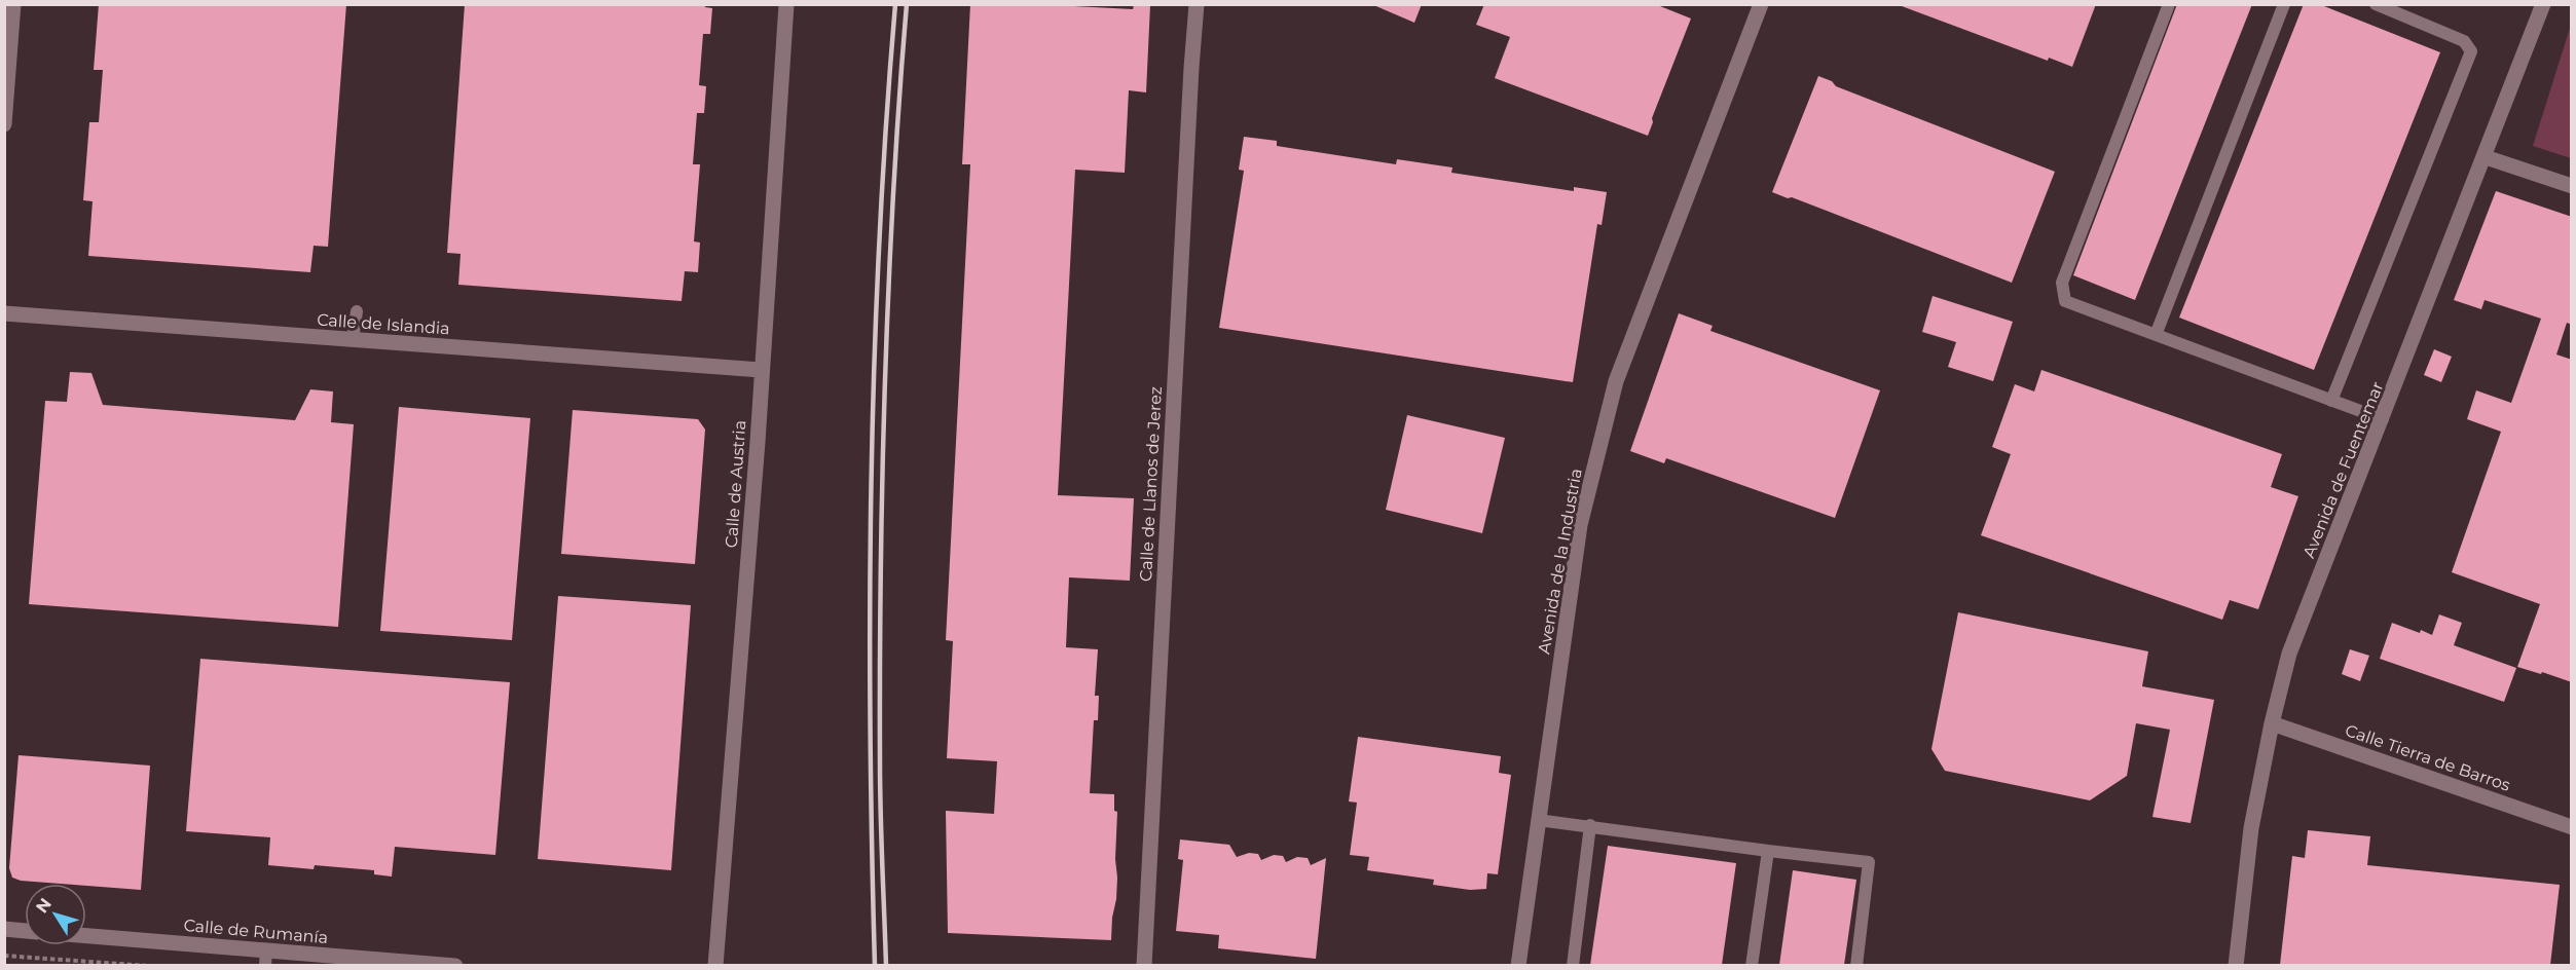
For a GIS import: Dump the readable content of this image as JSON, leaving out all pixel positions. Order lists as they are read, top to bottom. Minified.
{"streets":{"street":["Calle de Islandia","Avenida de Fuentemar","Calle de Austria","Calle de Llanos de Jerez","Avenida de la Industria","Calle Tierra de Barros","Calle de Rumanía"]},"crossings":[["Calle de Islandia","Calle de Austria"],["Avenida de Fuentemar","Calle Tierra de Barros"]],"north":"top left"}
